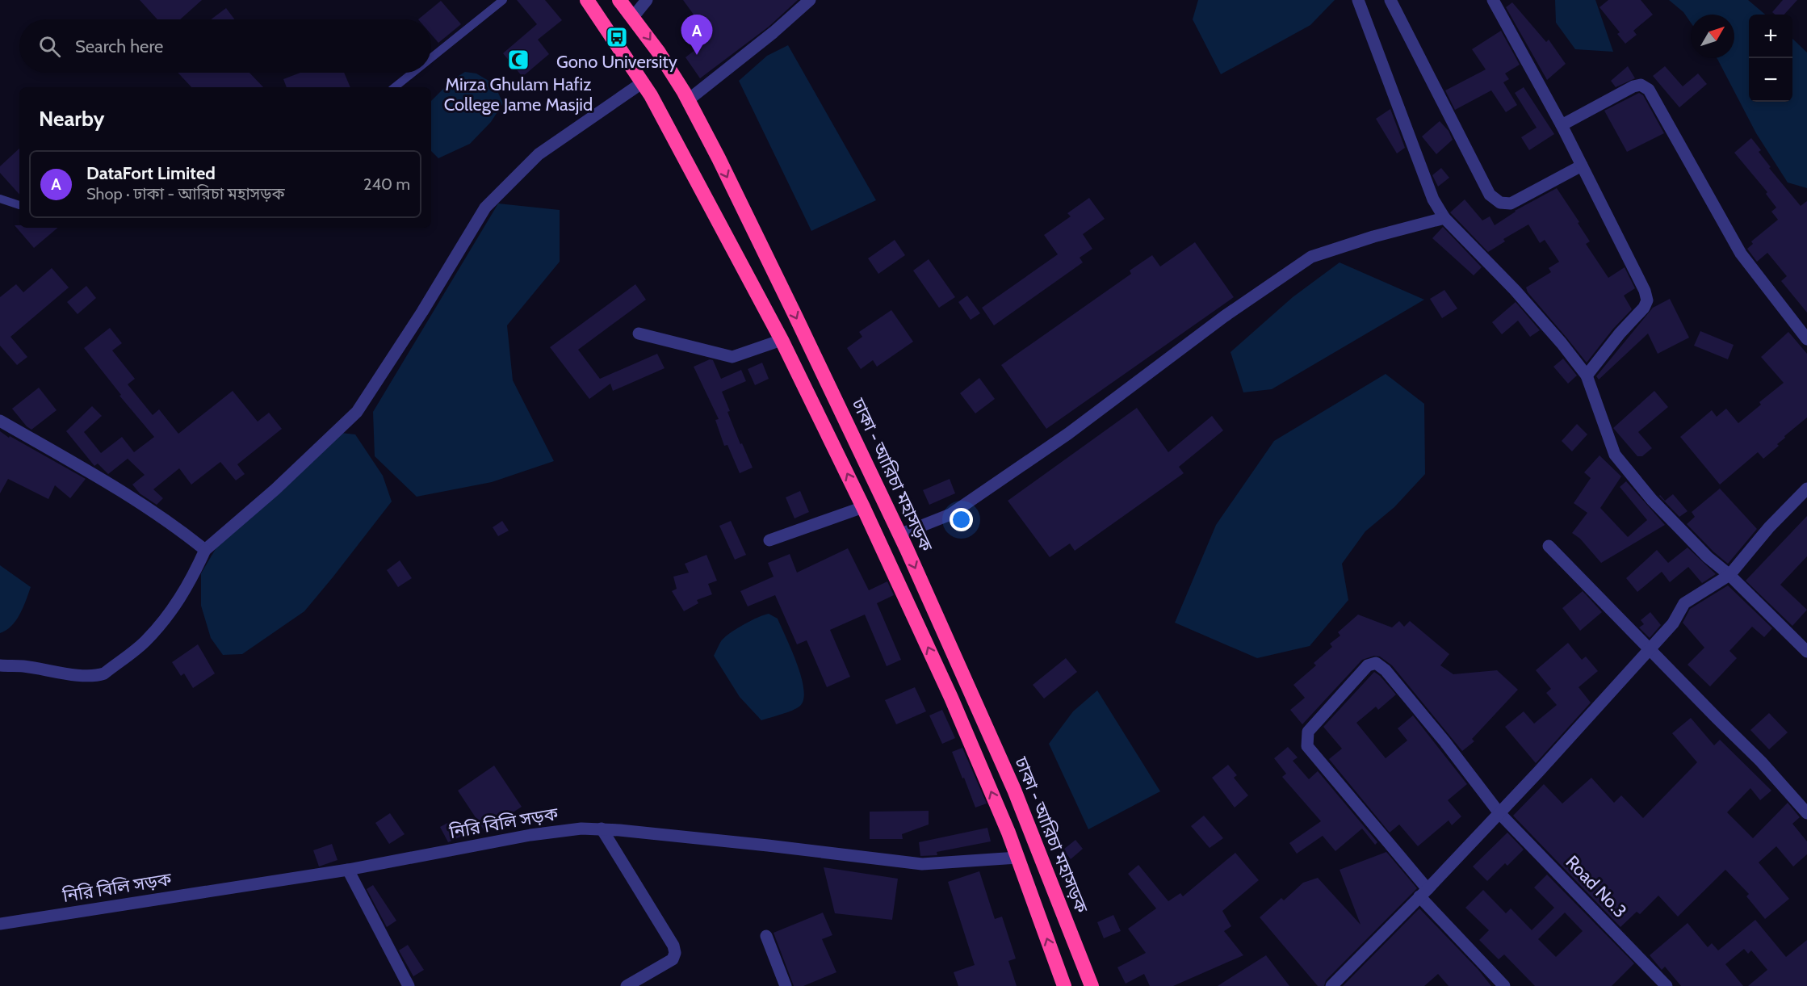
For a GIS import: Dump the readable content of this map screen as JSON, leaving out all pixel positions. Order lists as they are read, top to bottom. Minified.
{"streets":{"highway":["ঢাকা - আরিচা মহাসড়ক"],"street":["নিরি বিলি সড়ক","Road No.3"]},"places":{"bus stop":["Gono University"],"mosque":["Mirza Ghulam Hafiz College Jame Masjid"]},"north":"top right","page":{"map_buttons":["+","−"],"pins":"A","search":"Search here","heading":"Nearby","list":[{"mark":"A","name":"DataFort Limited","note":"Shop · ঢাকা - আরিচা মহাসড়ক","value":"240 m"}]}}
